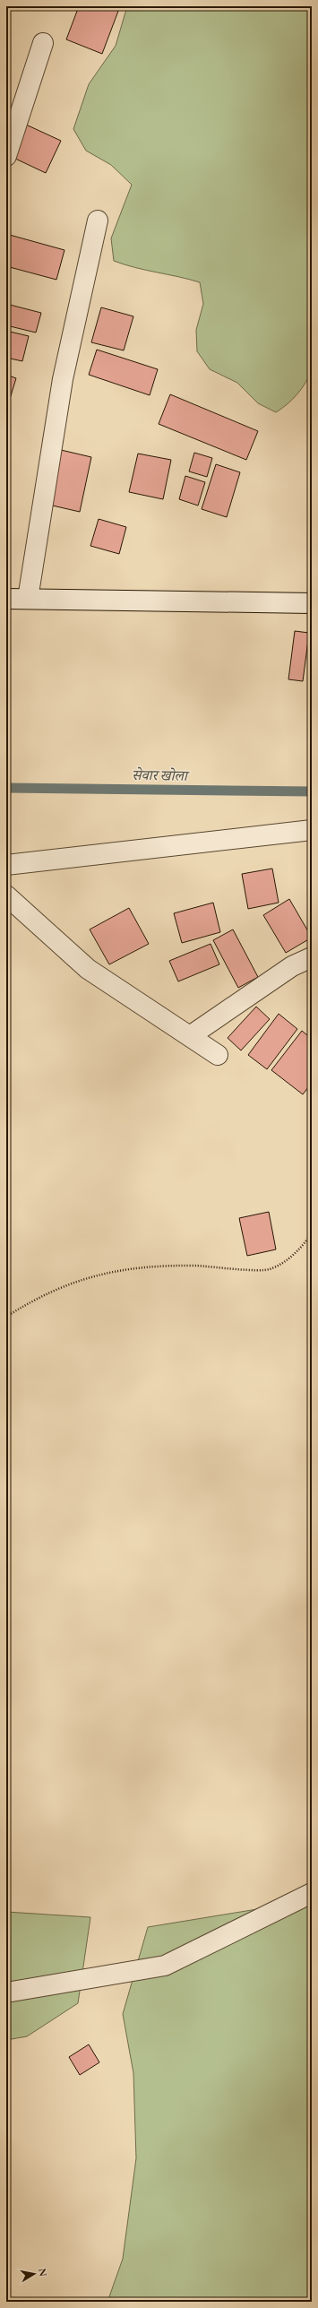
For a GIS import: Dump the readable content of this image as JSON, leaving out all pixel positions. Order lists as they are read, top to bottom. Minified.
{"water":["सेवार खोला"],"north":"right"}
